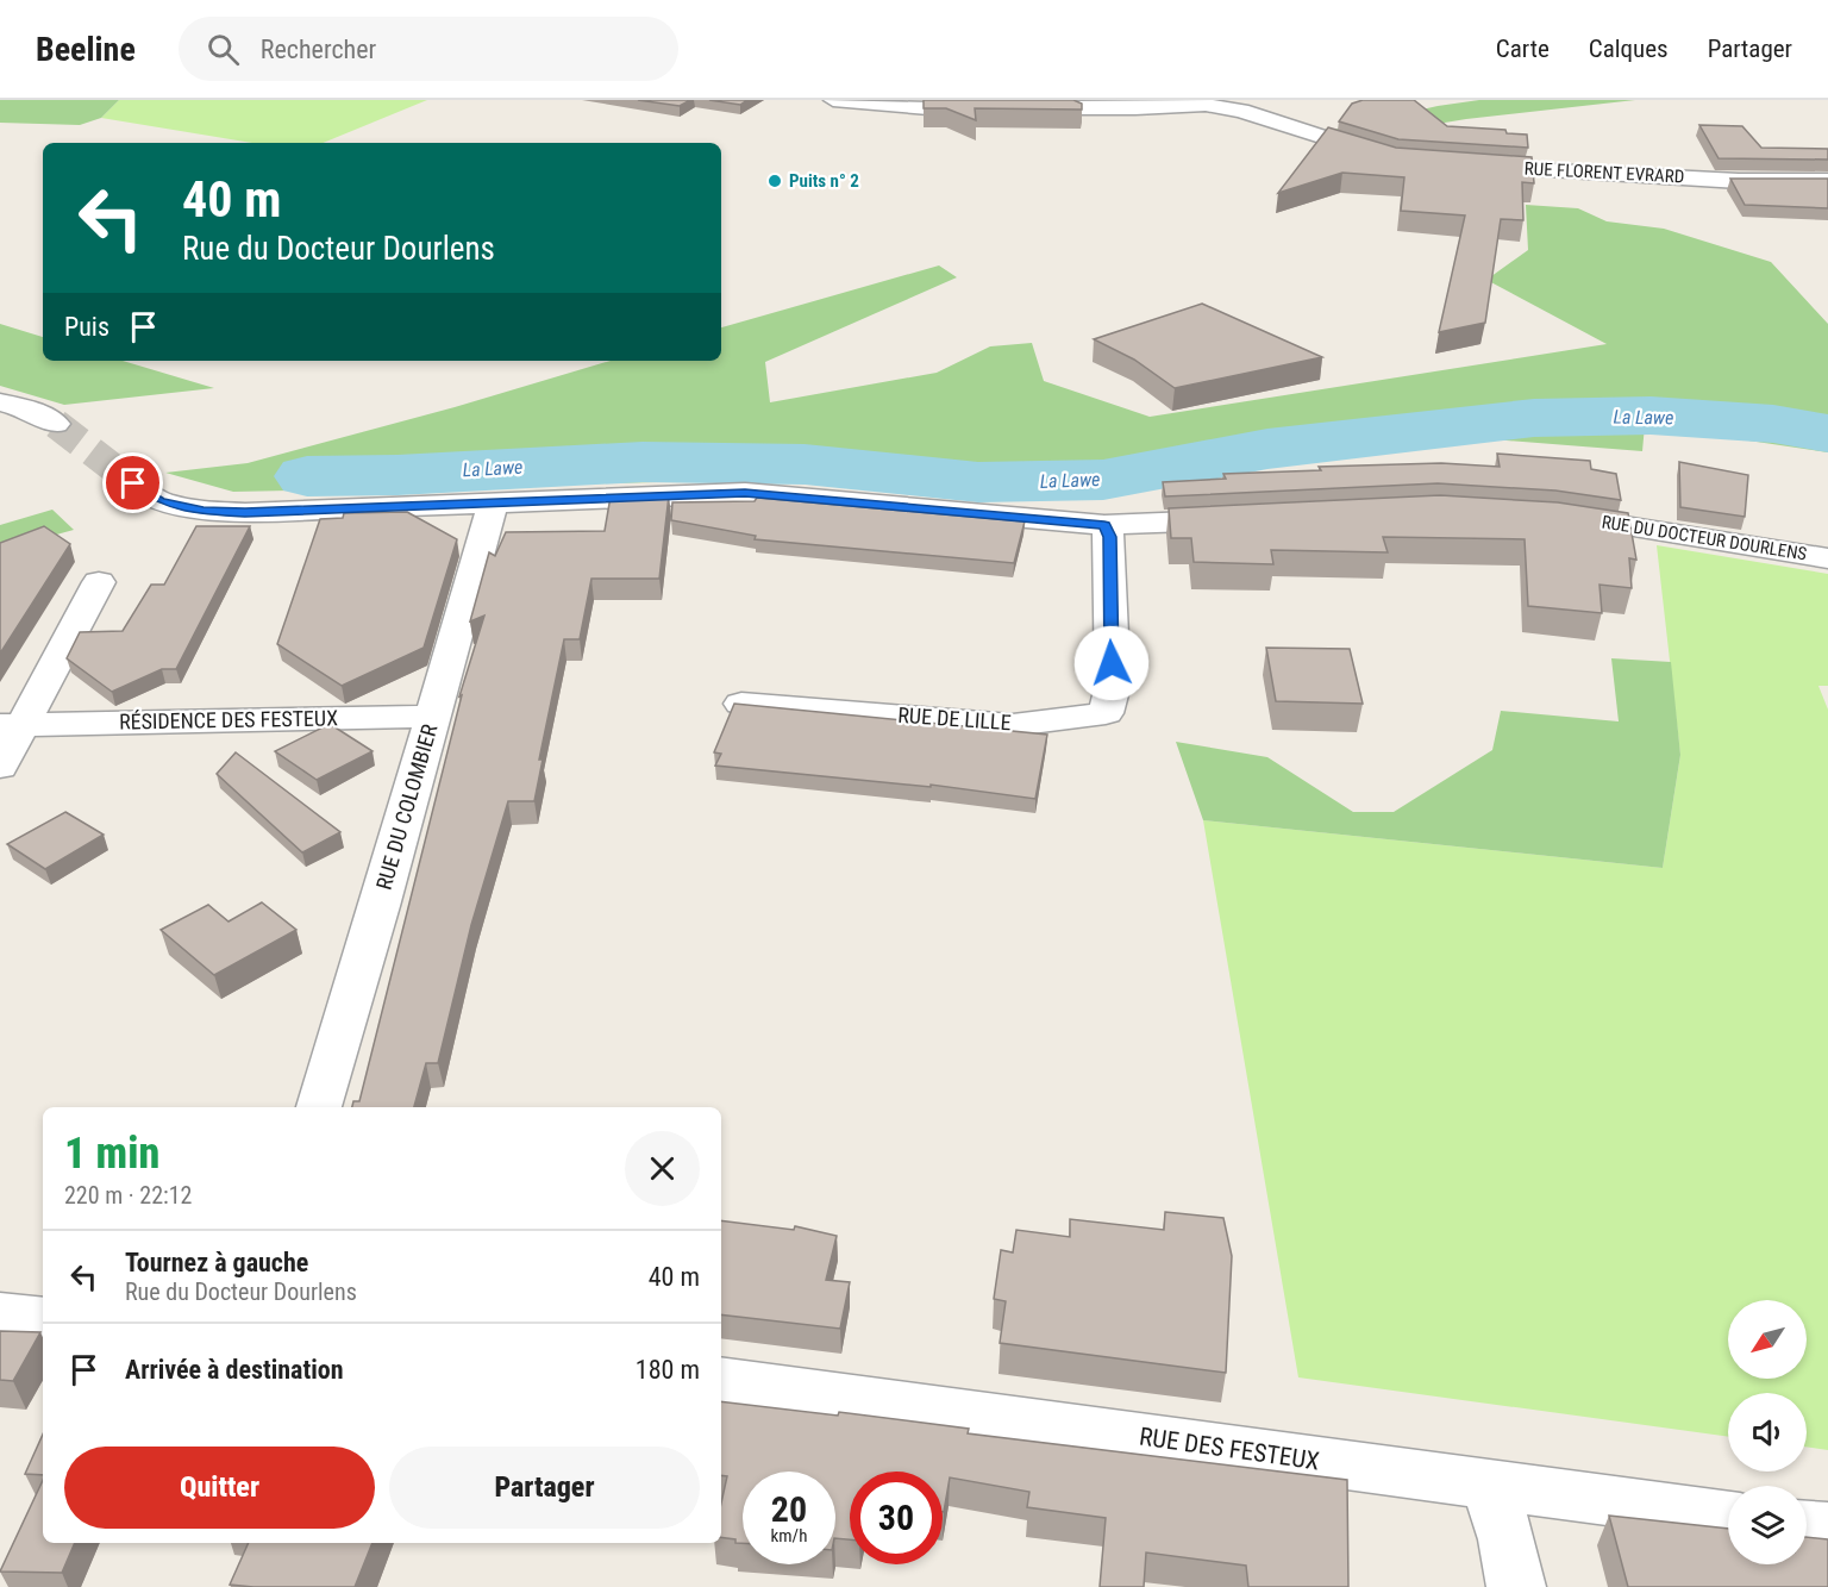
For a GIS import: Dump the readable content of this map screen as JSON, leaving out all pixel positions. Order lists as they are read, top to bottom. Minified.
{"streets":{"street":["RUE FLORENT EVRARD","RUE DU DOCTEUR DOURLENS","RUE DE LILLE","RÉSIDENCE DES FESTEUX","RUE DU COLOMBIER","RUE DES FESTEUX"]},"crossings":[["RÉSIDENCE DES FESTEUX","RUE DU COLOMBIER"]],"water":["La Lawe"],"places":["Puits n° 2"],"north":"bottom left","page":{"header":"Beeline","search":"Rechercher","nav":["Carte","Calques","Partager"],"turn":["40 m","Rue du Docteur Dourlens"],"then":"Puis","heading":["1 min","220 m · 22:12"],"list":[{"name":"Tournez à gauche","note":"Rue du Docteur Dourlens","value":"40 m"},{"name":"Arrivée à destination","value":"180 m"}],"buttons":["Quitter","Partager"],"speed":"20 km/h","limit":"30"}}
